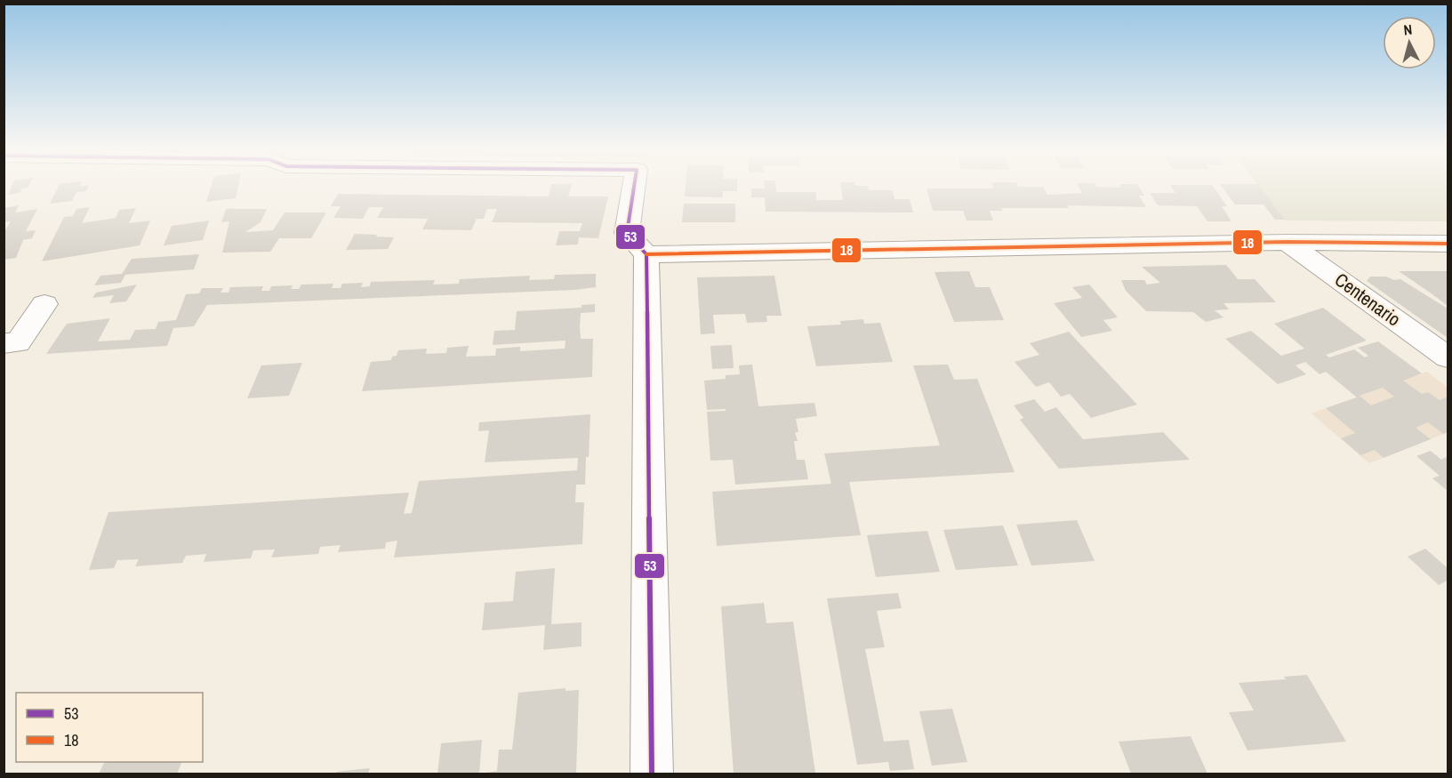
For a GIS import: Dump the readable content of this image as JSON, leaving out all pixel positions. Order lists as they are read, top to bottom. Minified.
{"streets":{"street":["Centenario"]},"lines":["transit line 53","transit line 18"],"legend":["53","18"],"north":"top"}
